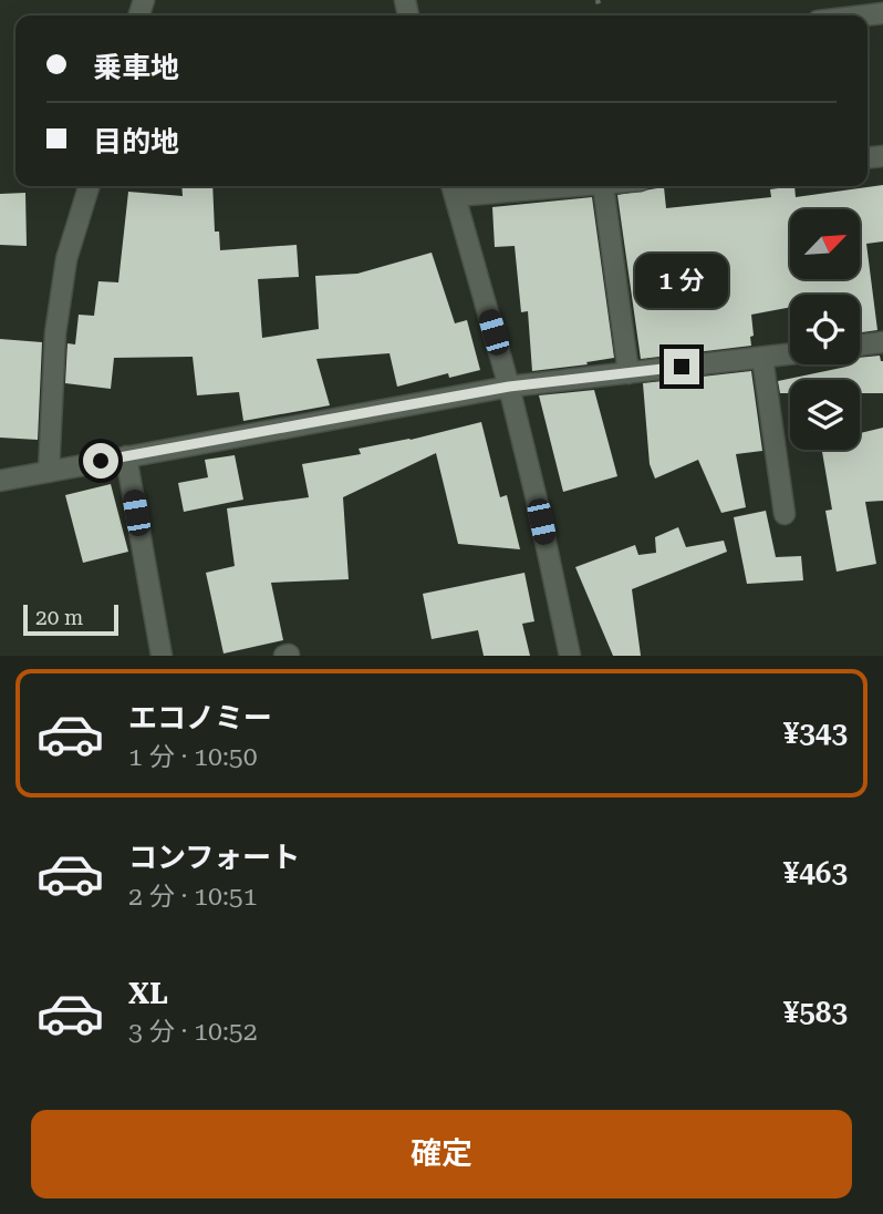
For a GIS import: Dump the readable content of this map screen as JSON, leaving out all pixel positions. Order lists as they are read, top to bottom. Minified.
{"scale_bar":"20 m","north":"top right","page":{"banner":["乗車地","目的地"],"bubble":"1 分","scale":"20 m","list":[{"name":"エコノミー","note":"1 分 · 10:50","value":"¥343"},{"name":"コンフォート","note":"2 分 · 10:51","value":"¥463"},{"name":"XL","note":"3 分 · 10:52","value":"¥583"}],"buttons":"確定"}}
